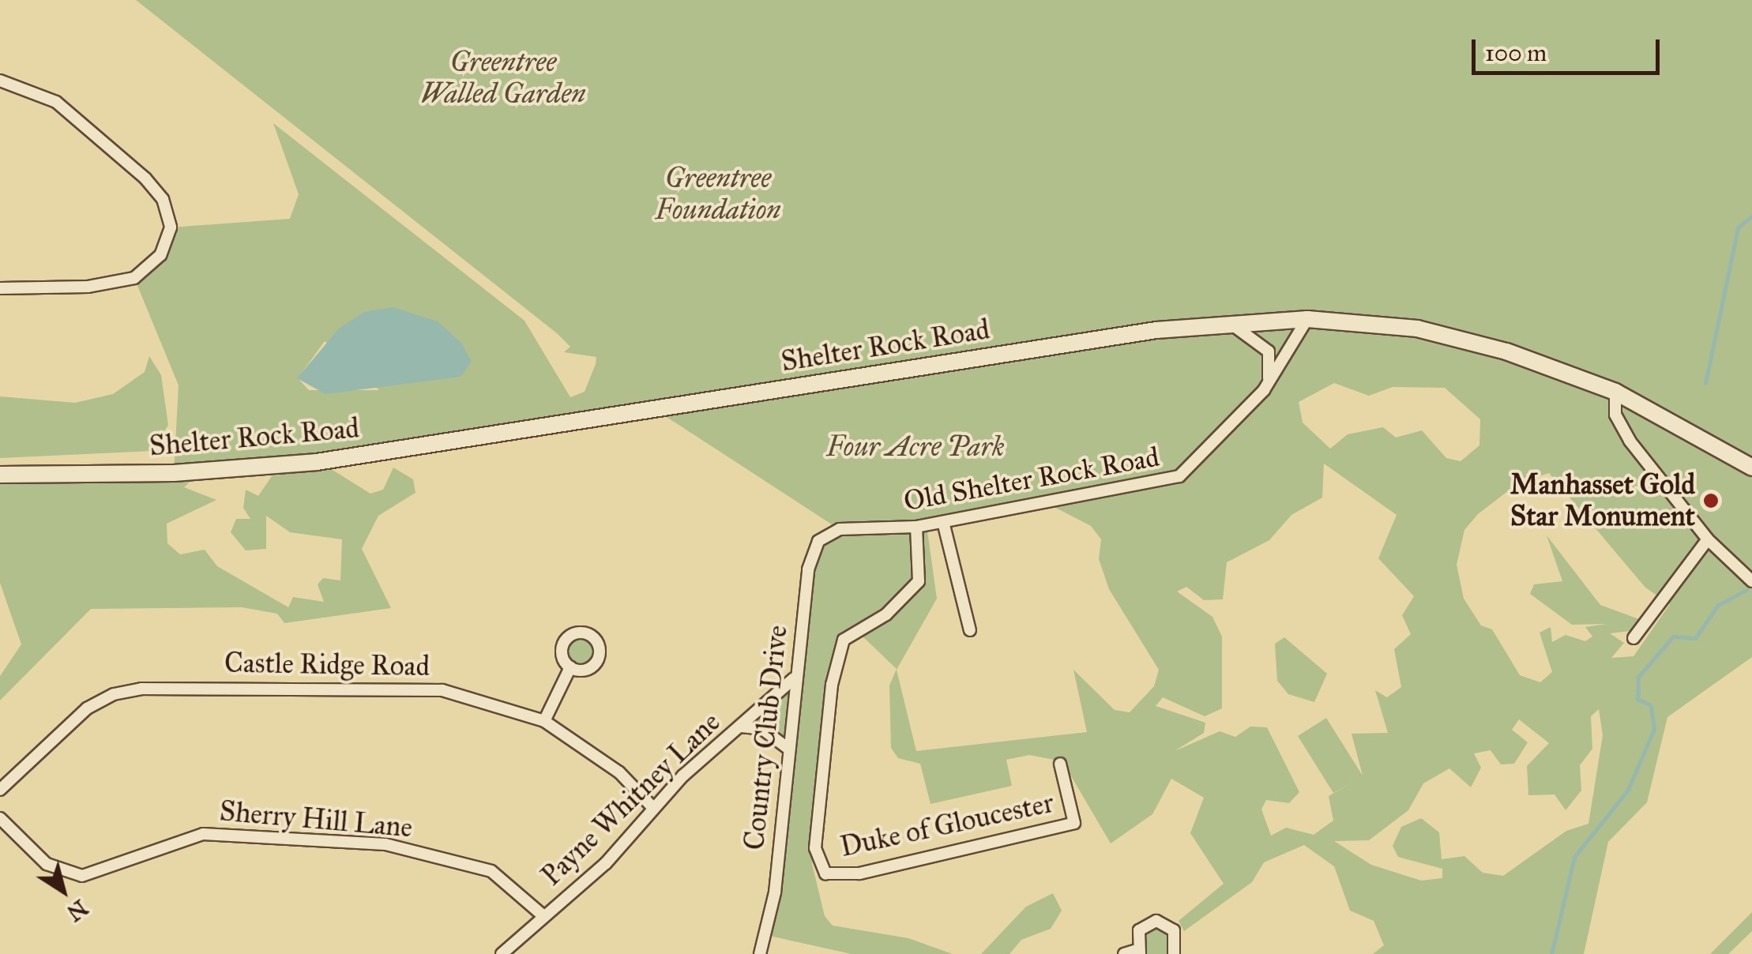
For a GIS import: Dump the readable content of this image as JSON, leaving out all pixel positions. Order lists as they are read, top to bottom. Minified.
{"streets":{"main road":["Shelter Rock Road"],"street":["Old Shelter Rock Road","Castle Ridge Road","Country Club Drive","Payne Whitney Lane","Sherry Hill Lane","Duke of Gloucester"]},"crossings":[["Shelter Rock Road","Old Shelter Rock Road"],["Old Shelter Rock Road","Country Club Drive"],["Old Shelter Rock Road","Duke of Gloucester"],["Castle Ridge Road","Payne Whitney Lane"],["Country Club Drive","Payne Whitney Lane"],["Payne Whitney Lane","Sherry Hill Lane"]],"parks":["Greentree Walled Garden","Greentree Foundation","Four Acre Park"],"places":["Manhasset Gold Star Monument"],"scale_bar":"100 m","north":"bottom right"}
